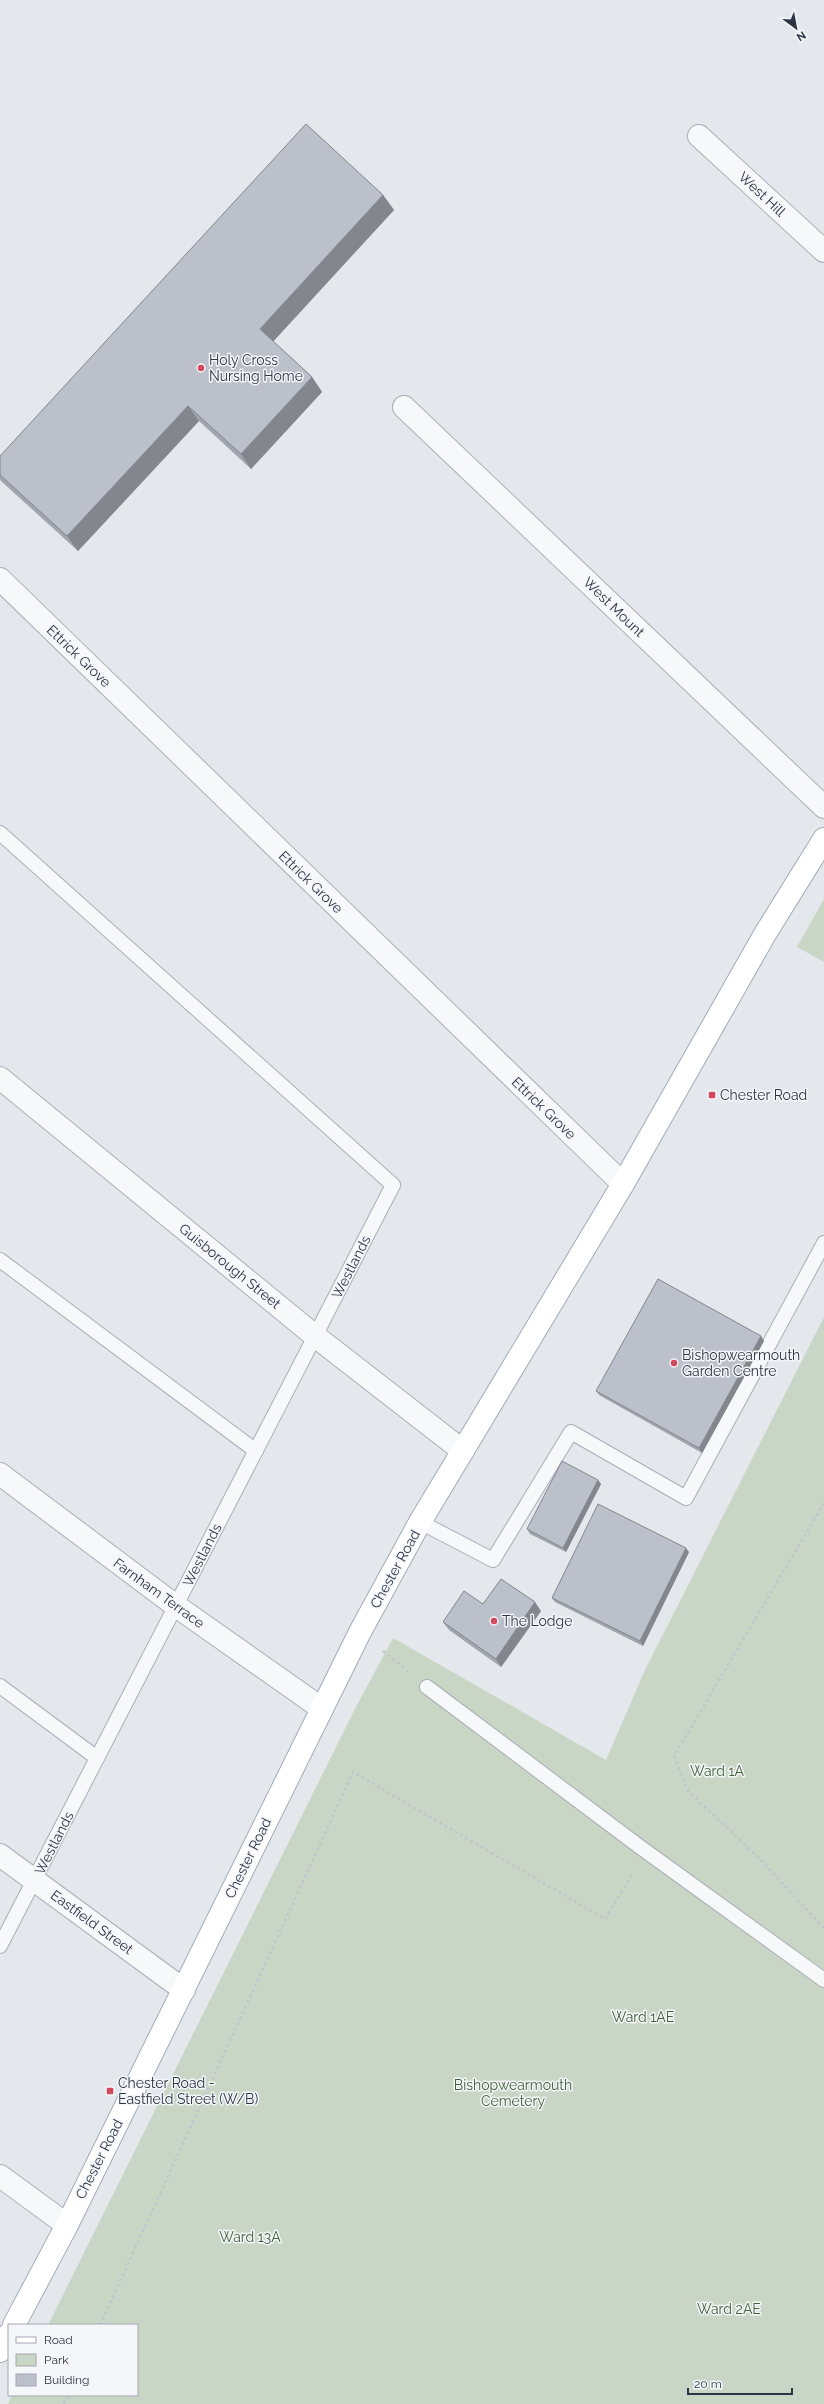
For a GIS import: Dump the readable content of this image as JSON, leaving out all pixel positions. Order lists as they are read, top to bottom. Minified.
{"streets":{"main road":["Chester Road"],"street":["West Hill","West Mount","Ettrick Grove","Guisborough Street","Farnham Terrace","Eastfield Street"],"lane":["Westlands"]},"crossings":[["Ettrick Grove","Chester Road"],["Guisborough Street","Westlands"],["Guisborough Street","Chester Road"],["Westlands","Farnham Terrace"],["Westlands","Eastfield Street"],["Chester Road","Farnham Terrace"],["Chester Road","Eastfield Street"]],"parks":["Ward 1A","Ward 1AE","Bishopwearmouth Cemetery","Ward 13A","Ward 2AE"],"places":{"other":["Holy Cross Nursing Home","Bishopwearmouth Garden Centre","The Lodge"],"transit":["Chester Road","Chester Road - Eastfield Street (W/B)"]},"legend":["Road","Park","Building"],"scale_bar":"20 m","north":"bottom right"}
